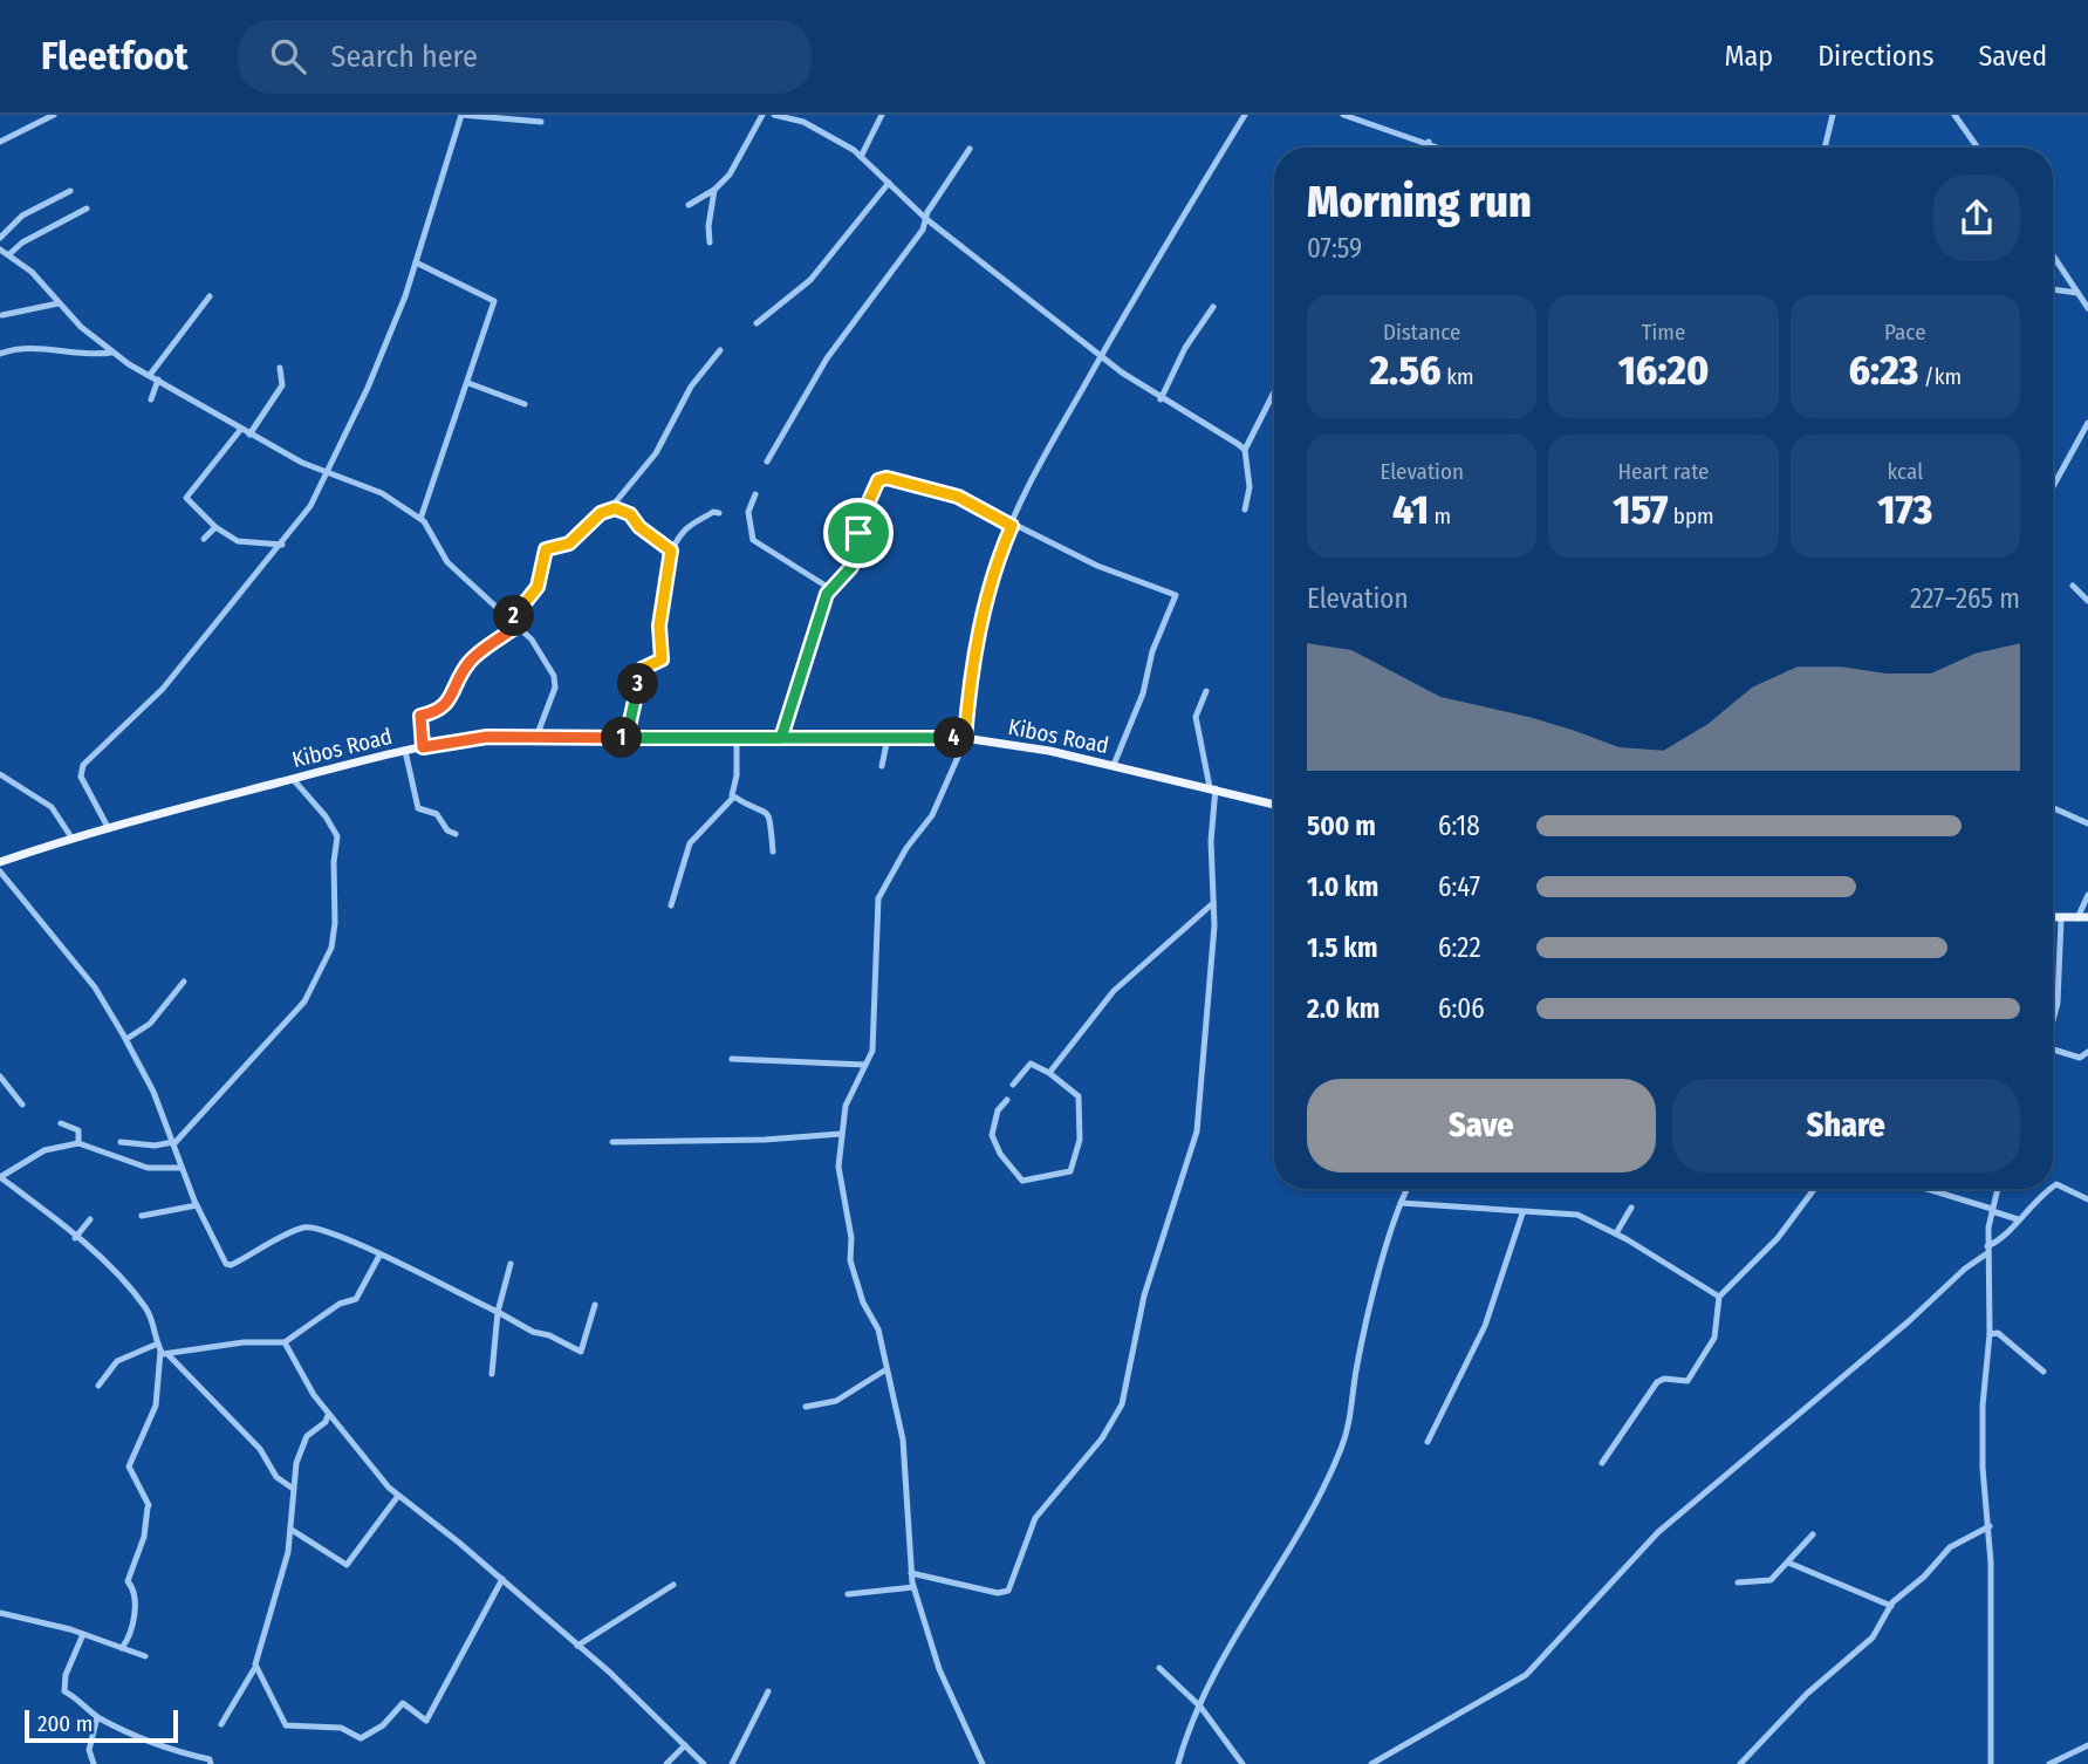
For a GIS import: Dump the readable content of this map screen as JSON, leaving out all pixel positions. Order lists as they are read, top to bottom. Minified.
{"streets":{"main road":["Kibos Road"]},"scale_bar":"200 m","page":{"header":"Fleetfoot","search":"Search here","nav":["Map","Directions","Saved"],"heading":["Morning run","07:59"],"stats":[["Distance","2.56 km"],["Time","16:20"],["Pace","6:23 /km"],["Elevation","41 m"],["Heart rate","157 bpm"],["kcal","173"]],"chart":["Elevation","227–265 m"],"pins":["2","3","1","4"],"list":[{"name":"500 m","note":"6:18"},{"name":"1.0 km","note":"6:47"},{"name":"1.5 km","note":"6:22"},{"name":"2.0 km","note":"6:06"}],"buttons":["Save","Share"],"scale":"200 m"}}
